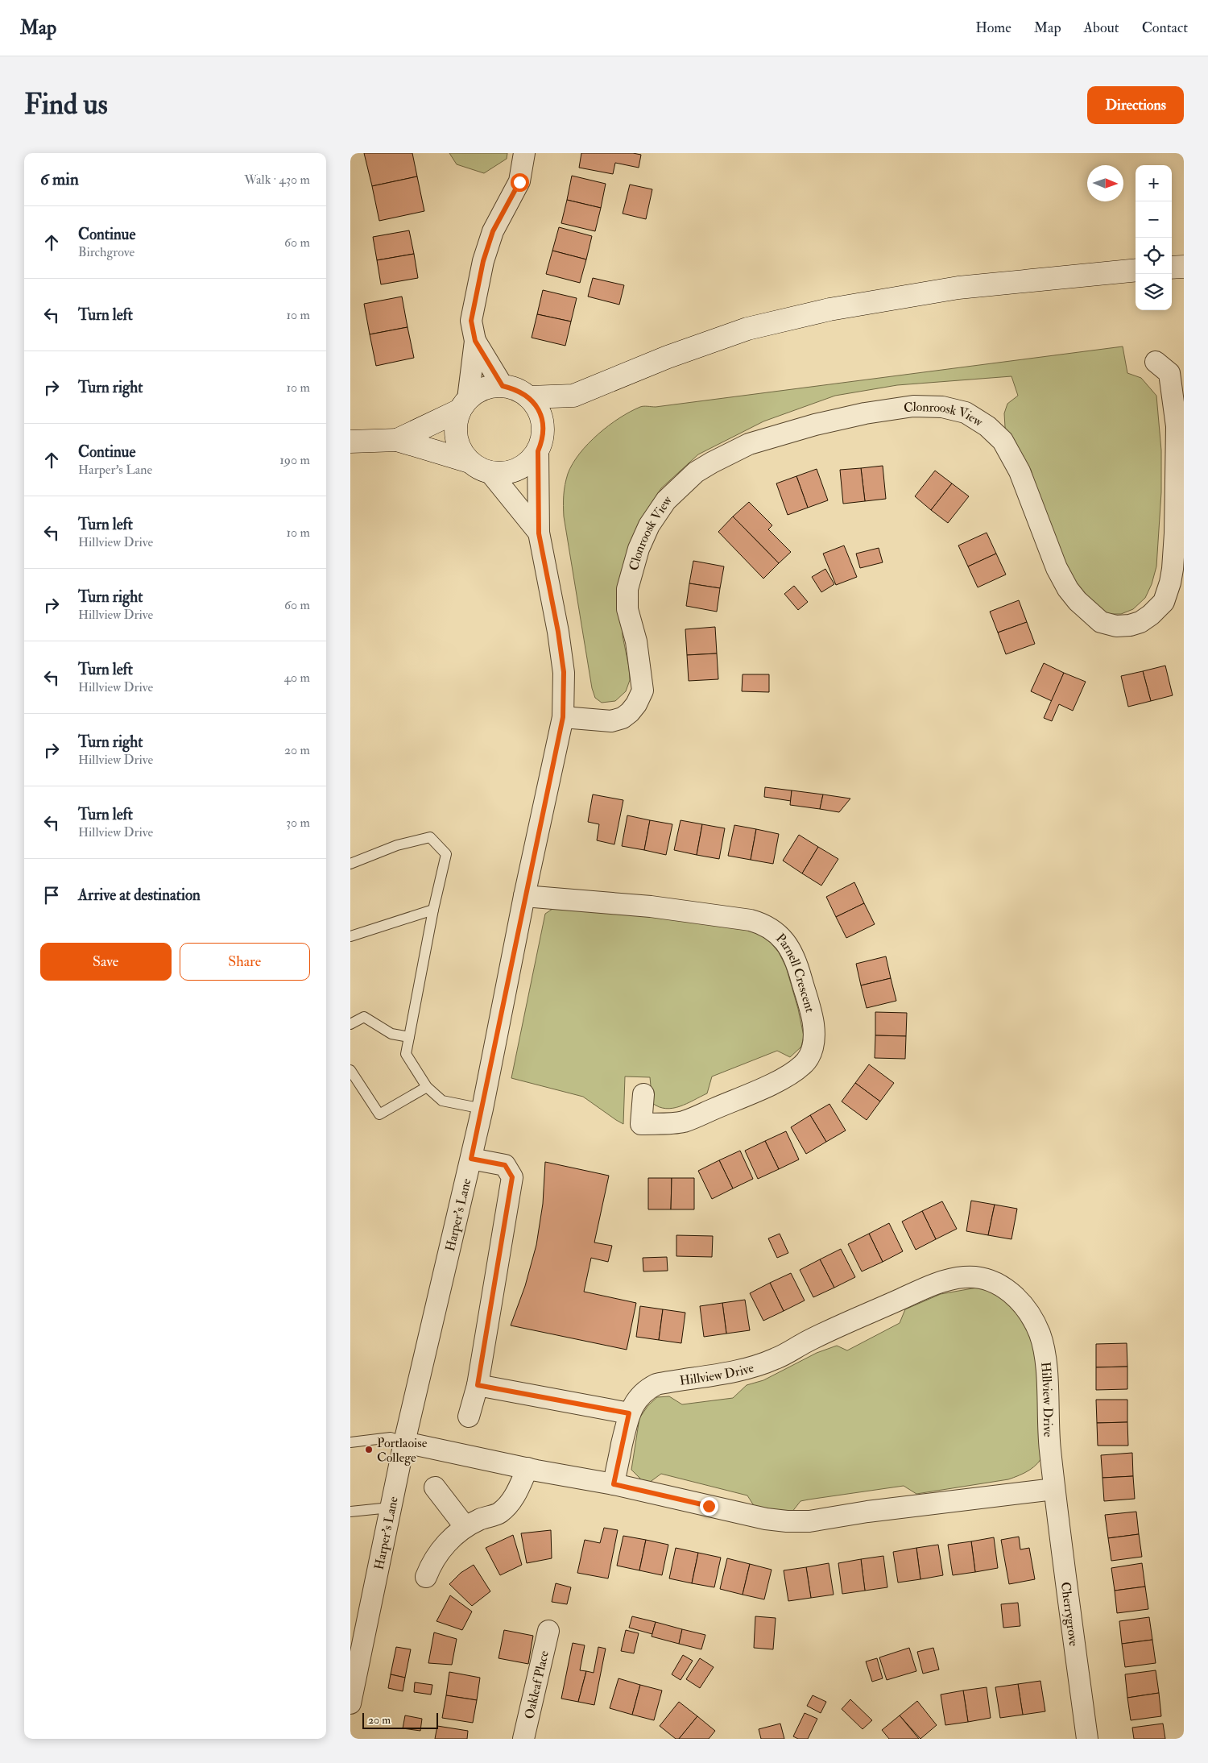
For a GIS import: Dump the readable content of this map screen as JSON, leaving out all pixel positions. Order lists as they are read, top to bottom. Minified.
{"streets":{"street":["Clonroosk View","Parnell Crescent","Harper's Lane","Hillview Drive","Cherrygrove","Oakleaf Place"]},"crossings":[["Clonroosk View","Harper's Lane"],["Parnell Crescent","Harper's Lane"],["Hillview Drive","Cherrygrove"]],"places":["Portlaoise College"],"scale_bar":"20 m","north":"right","page":{"header":"Map","nav":["Home","Map","About","Contact"],"buttons":["Directions",["Save","Share"]],"title":"Find us","heading":["6 min","Walk · 430 m"],"map_buttons":["+","−"],"list":[["Continue","Birchgrove","60 m"],["Turn left","10 m"],["Turn right","10 m"],["Continue","Harper's Lane","190 m"],["Turn left","Hillview Drive","10 m"],["Turn right","Hillview Drive","60 m"],["Turn left","Hillview Drive","40 m"],["Turn right","Hillview Drive","20 m"],["Turn left","Hillview Drive","30 m"],"Arrive at destination"],"scale":"20 m"}}
